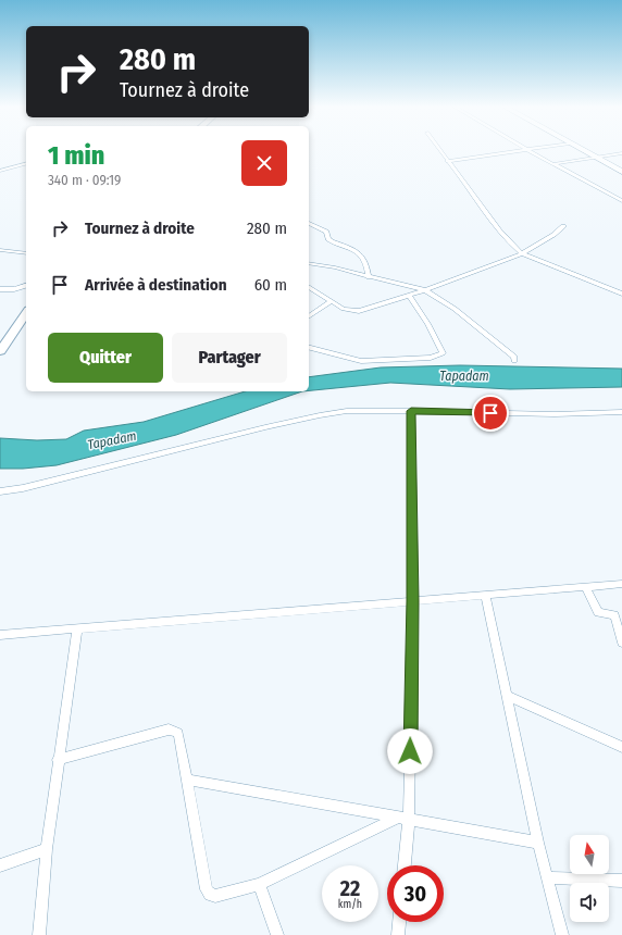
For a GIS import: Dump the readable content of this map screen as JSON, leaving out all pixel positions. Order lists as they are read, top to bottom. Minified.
{"water":["Tapadam"],"north":"top","page":{"turn":["280 m","Tournez à droite"],"heading":["1 min","340 m · 09:19"],"list":[{"name":"Tournez à droite","value":"280 m"},{"name":"Arrivée à destination","value":"60 m"}],"buttons":["Quitter","Partager"],"speed":"22 km/h","limit":"30"}}
